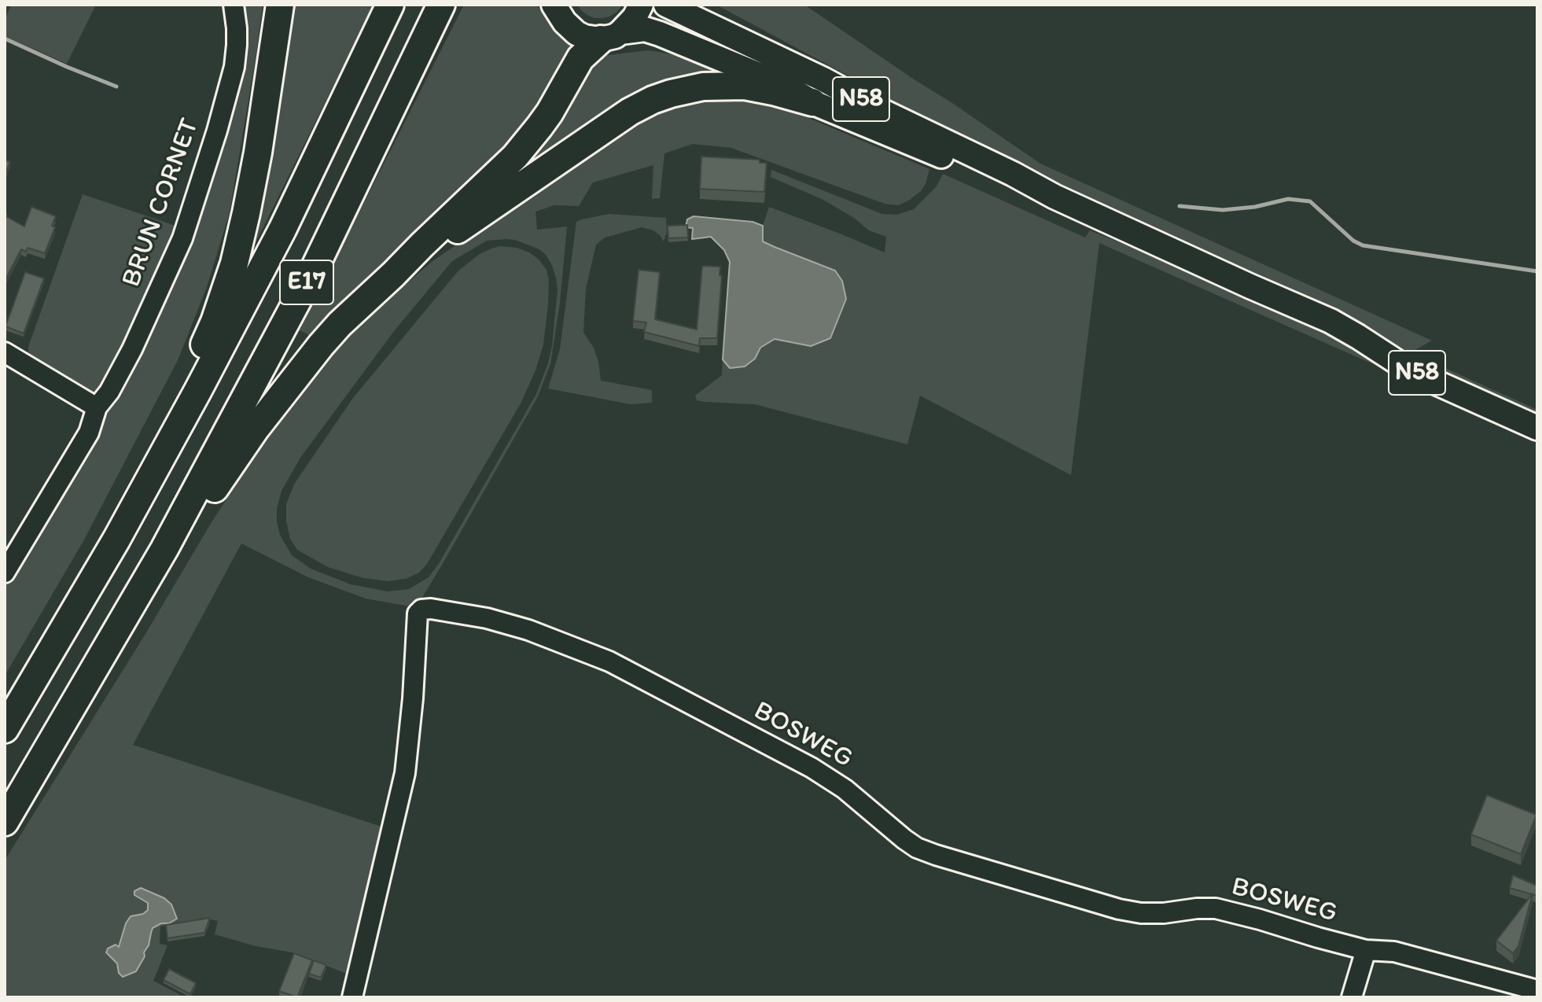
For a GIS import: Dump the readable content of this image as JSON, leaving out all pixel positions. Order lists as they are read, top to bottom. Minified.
{"streets":{"highway":["E17"],"main road":["N58"],"street":["BRUN CORNET","BOSWEG"]}}
